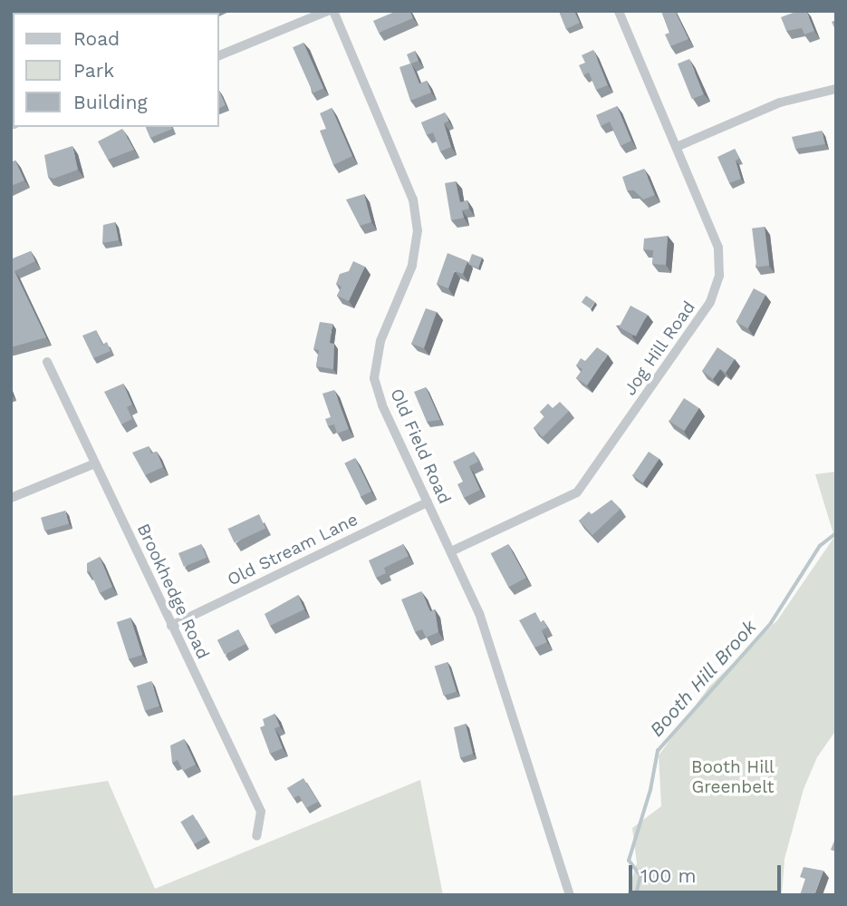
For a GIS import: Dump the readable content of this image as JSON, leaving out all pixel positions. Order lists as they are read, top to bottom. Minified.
{"streets":{"street":["Jog Hill Road","Old Field Road","Old Stream Lane","Brookhedge Road"]},"crossings":[["Jog Hill Road","Old Field Road"],["Old Field Road","Old Stream Lane"],["Old Stream Lane","Brookhedge Road"]],"water":["Booth Hill Brook"],"parks":["Booth Hill Greenbelt"],"legend":["Road","Park","Building"],"scale_bar":"100 m"}
